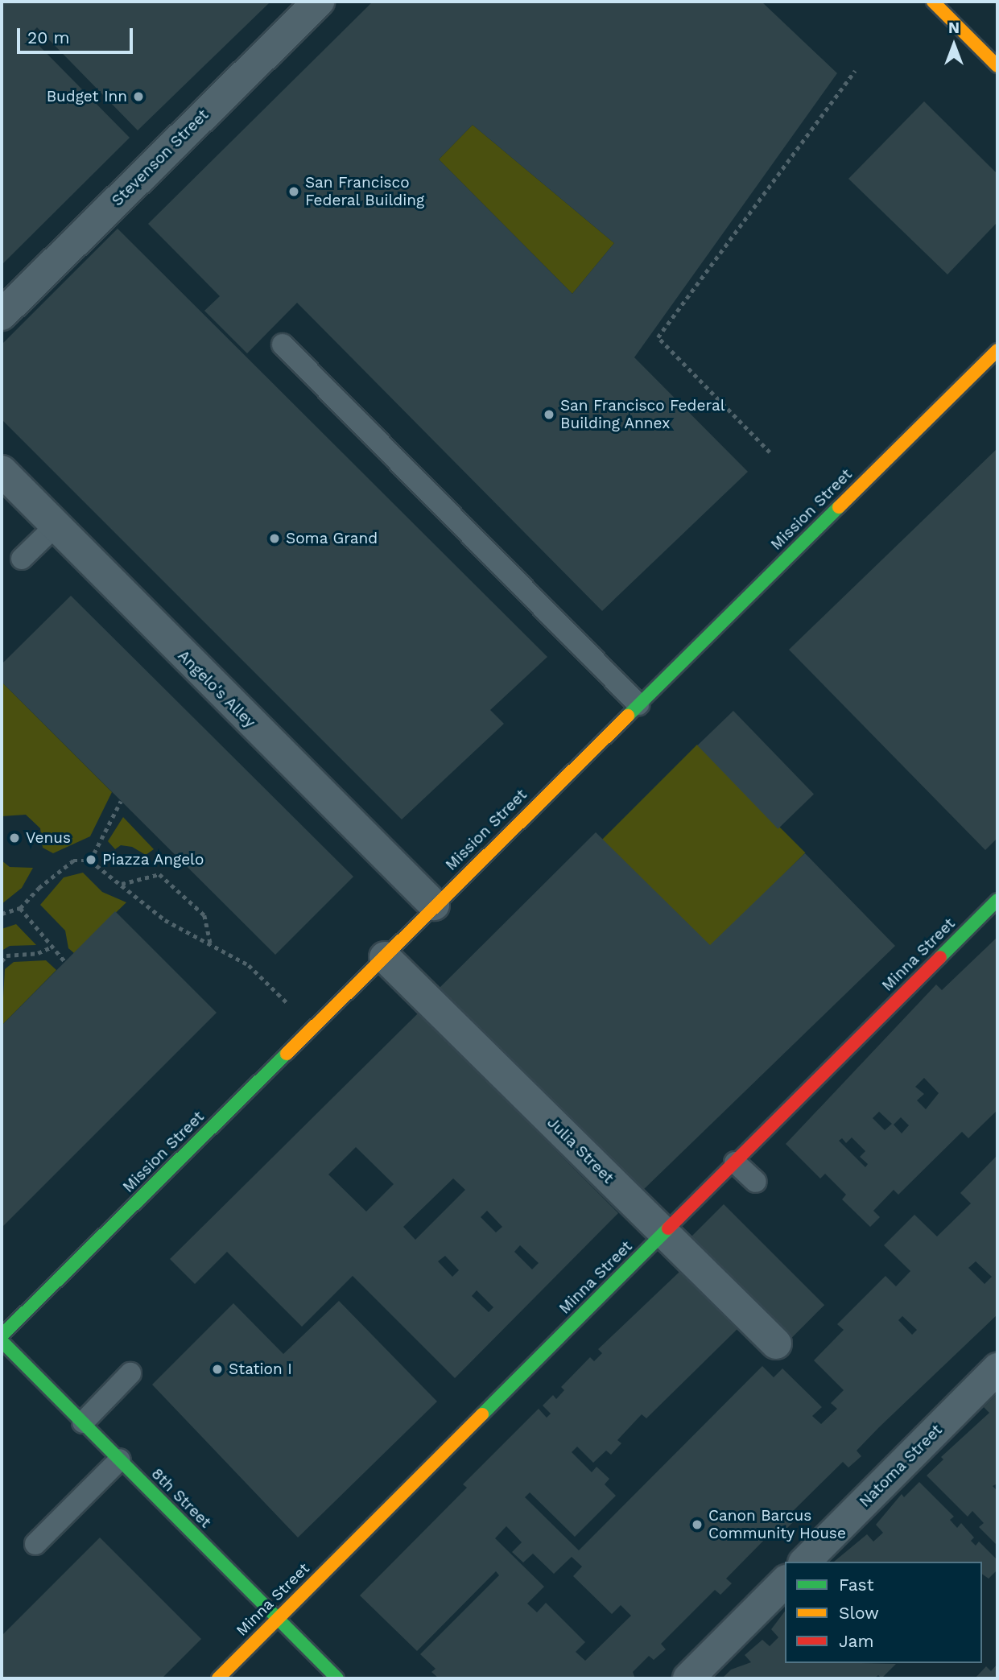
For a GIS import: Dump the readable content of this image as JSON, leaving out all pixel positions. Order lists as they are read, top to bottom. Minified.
{"streets":{"main road":["Mission Street","Minna Street","8th Street"],"street":["Stevenson Street","Angelo's Alley","Julia Street","Natoma Street"]},"crossings":[["Mission Street","Angelo's Alley"],["Mission Street","Julia Street"],["Minna Street","Julia Street"],["Minna Street","8th Street"]],"places":["Budget Inn","San Francisco Federal Building","San Francisco Federal Building Annex","Soma Grand","Venus","Piazza Angelo","Station I","Canon Barcus Community House"],"legend":["Fast","Slow","Jam"],"scale_bar":"20 m","north":"top"}
